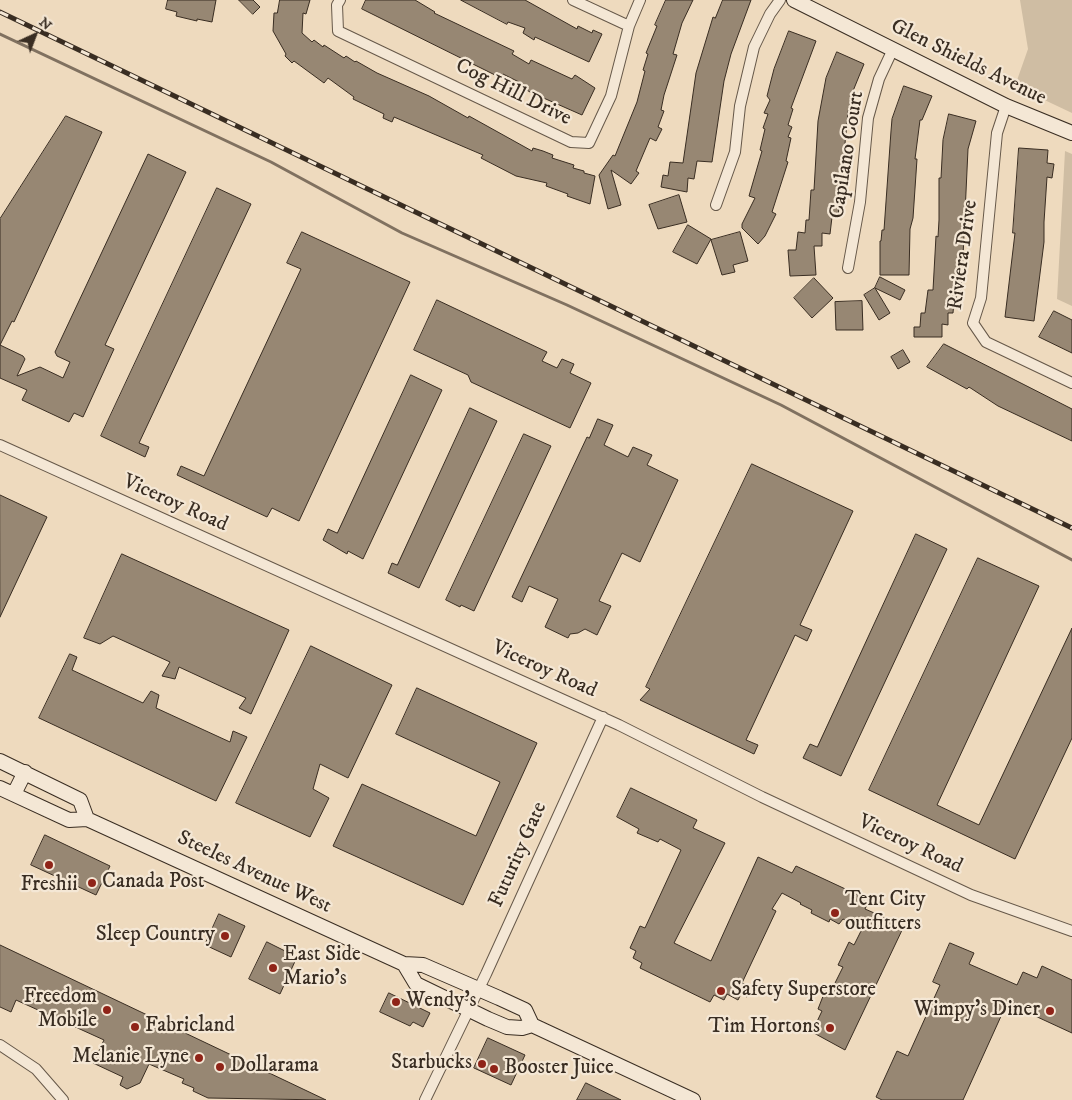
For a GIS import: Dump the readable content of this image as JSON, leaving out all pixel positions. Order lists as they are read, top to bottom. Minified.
{"streets":{"main road":["Glen Shields Avenue","Steeles Avenue West"],"street":["Cog Hill Drive","Capilano Court","Riviera Drive","Viceroy Road","Futurity Gate"]},"crossings":[["Glen Shields Avenue","Capilano Court"],["Glen Shields Avenue","Riviera Drive"],["Viceroy Road","Futurity Gate"],["Futurity Gate","Steeles Avenue West"]],"places":["Freshii","Canada Post","Tent City outfitters","Sleep Country","East Side Mario's","Safety Superstore","Wendy's","Freedom Mobile","Wimpy's Diner","Fabricland","Tim Hortons","Melanie Lyne","Starbucks","Dollarama","Booster Juice"],"north":"top right"}
